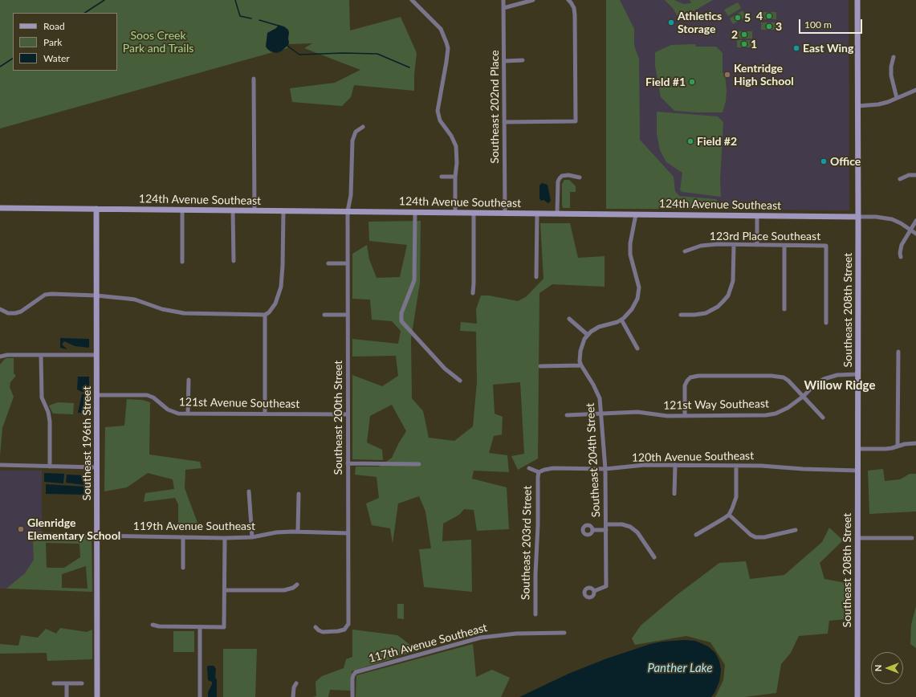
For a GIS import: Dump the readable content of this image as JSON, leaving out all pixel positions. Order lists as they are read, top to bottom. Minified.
{"streets":{"street":["Southeast 202nd Place","124th Avenue Southeast","123rd Place Southeast","Southeast 208th Street","121st Avenue Southeast","121st Way Southeast","Southeast 200th Street","Southeast 196th Street","120th Avenue Southeast","Southeast 204th Street","119th Avenue Southeast","Southeast 203rd Street","117th Avenue Southeast"]},"crossings":[["Southeast 202nd Place","124th Avenue Southeast"],["124th Avenue Southeast","Southeast 208th Street"],["124th Avenue Southeast","Southeast 200th Street"],["124th Avenue Southeast","Southeast 196th Street"],["Southeast 208th Street","121st Way Southeast"],["Southeast 208th Street","120th Avenue Southeast"],["121st Avenue Southeast","Southeast 200th Street"],["121st Avenue Southeast","Southeast 196th Street"],["121st Way Southeast","Southeast 204th Street"],["Southeast 200th Street","119th Avenue Southeast"],["Southeast 196th Street","119th Avenue Southeast"],["120th Avenue Southeast","Southeast 204th Street"],["120th Avenue Southeast","Southeast 203rd Street"]],"districts":["Willow Ridge"],"water":["Panther Lake"],"parks":["Soos Creek Park and Trails"],"places":["4","5","Athletics Storage","3","2","1","East Wing","Kentridge High School","Field #1","Field #2","Office","Glenridge Elementary School"],"legend":["Road","Park","Water"],"scale_bar":"100 m","north":"left"}
